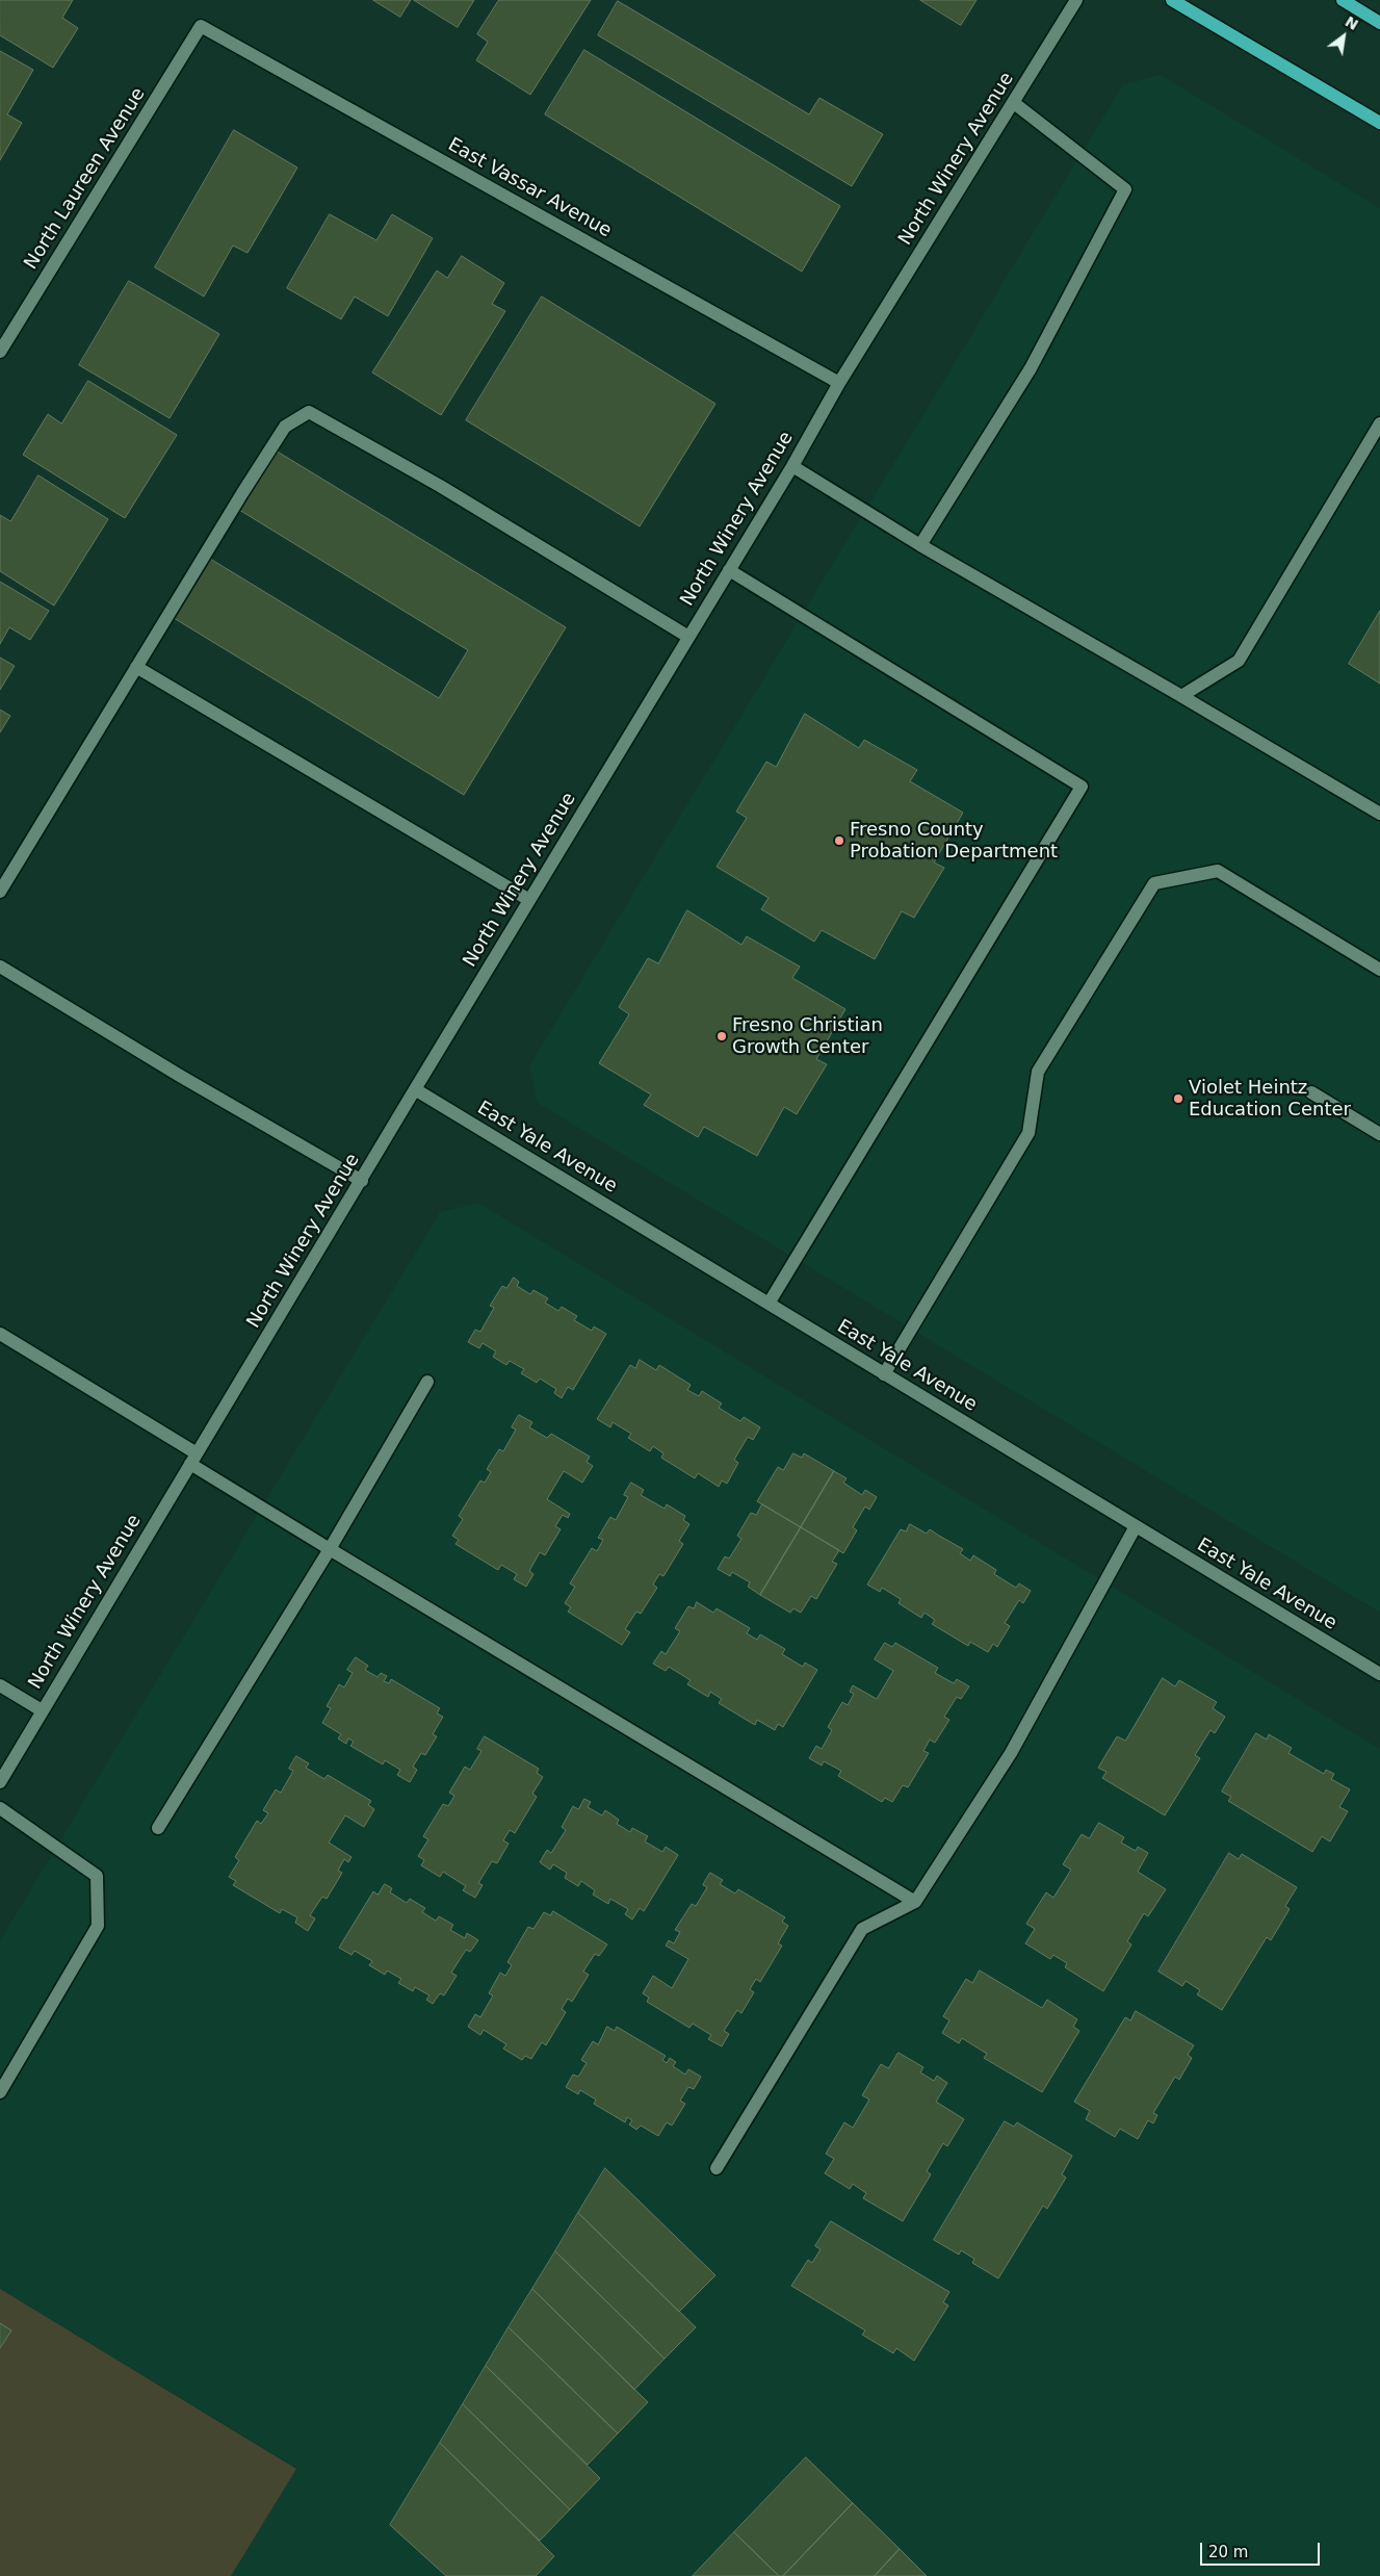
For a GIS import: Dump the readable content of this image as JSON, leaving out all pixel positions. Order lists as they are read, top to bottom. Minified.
{"streets":{"street":["North Winery Avenue","North Laureen Avenue","East Vassar Avenue","East Yale Avenue"]},"crossings":[["North Winery Avenue","East Vassar Avenue"],["North Winery Avenue","East Yale Avenue"],["North Laureen Avenue","East Vassar Avenue"]],"places":["Fresno County Probation Department","Fresno Christian Growth Center","Violet Heintz Education Center"],"scale_bar":"20 m","north":"top right"}
